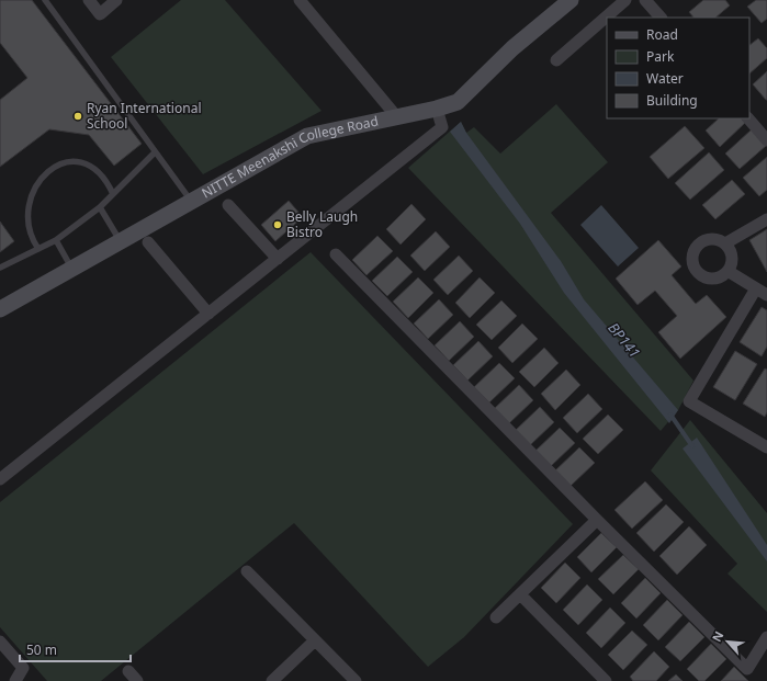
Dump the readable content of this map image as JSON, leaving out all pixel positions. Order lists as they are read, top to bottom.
{
  "streets": {
    "street": ["NITTE Meenakshi College Road"]
  },
  "water": ["BP141"],
  "places": ["Ryan International School", "Belly Laugh Bistro"],
  "legend": [
    "Road",
    "Park",
    "Water",
    "Building"
  ],
  "scale_bar": "50 m",
  "north": "top left"
}
